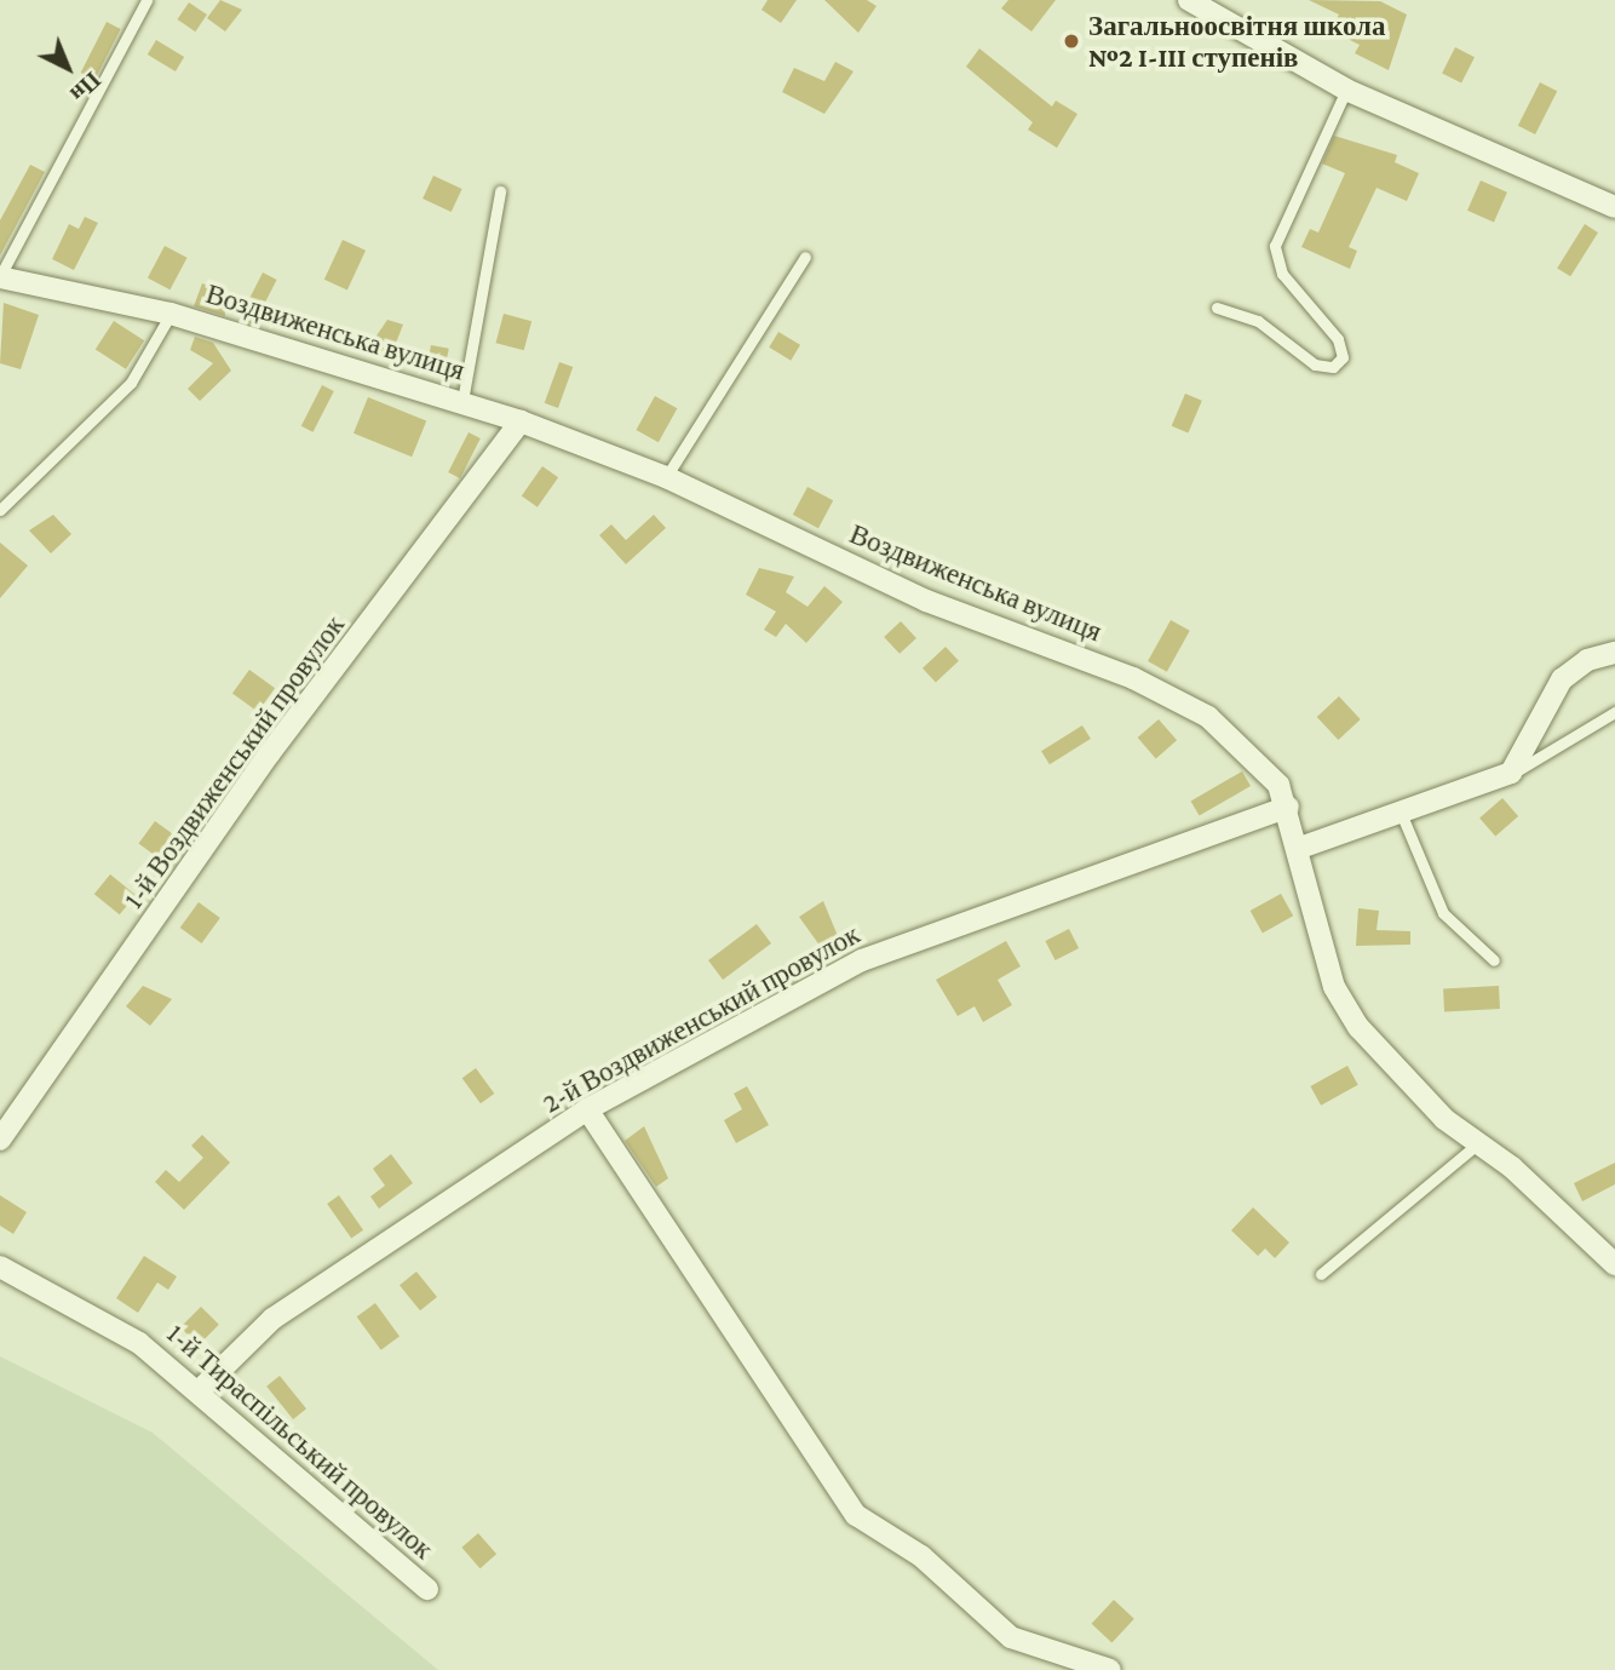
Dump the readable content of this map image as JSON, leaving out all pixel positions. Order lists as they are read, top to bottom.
{
  "streets": {
    "street": [
      "Воздвиженська вулиця",
      "1-й Воздвиженський провулок",
      "2-й Воздвиженський провулок",
      "1-й Тираспільський провулок"
    ]
  },
  "crossings": [
    ["Воздвиженська вулиця", "1-й Воздвиженський провулок"],
    ["Воздвиженська вулиця", "2-й Воздвиженський провулок"],
    ["2-й Воздвиженський провулок", "1-й Тираспільський провулок"]
  ],
  "places": ["Загальноосвітня школа №2 I-III ступенів"],
  "north": "bottom right"
}
